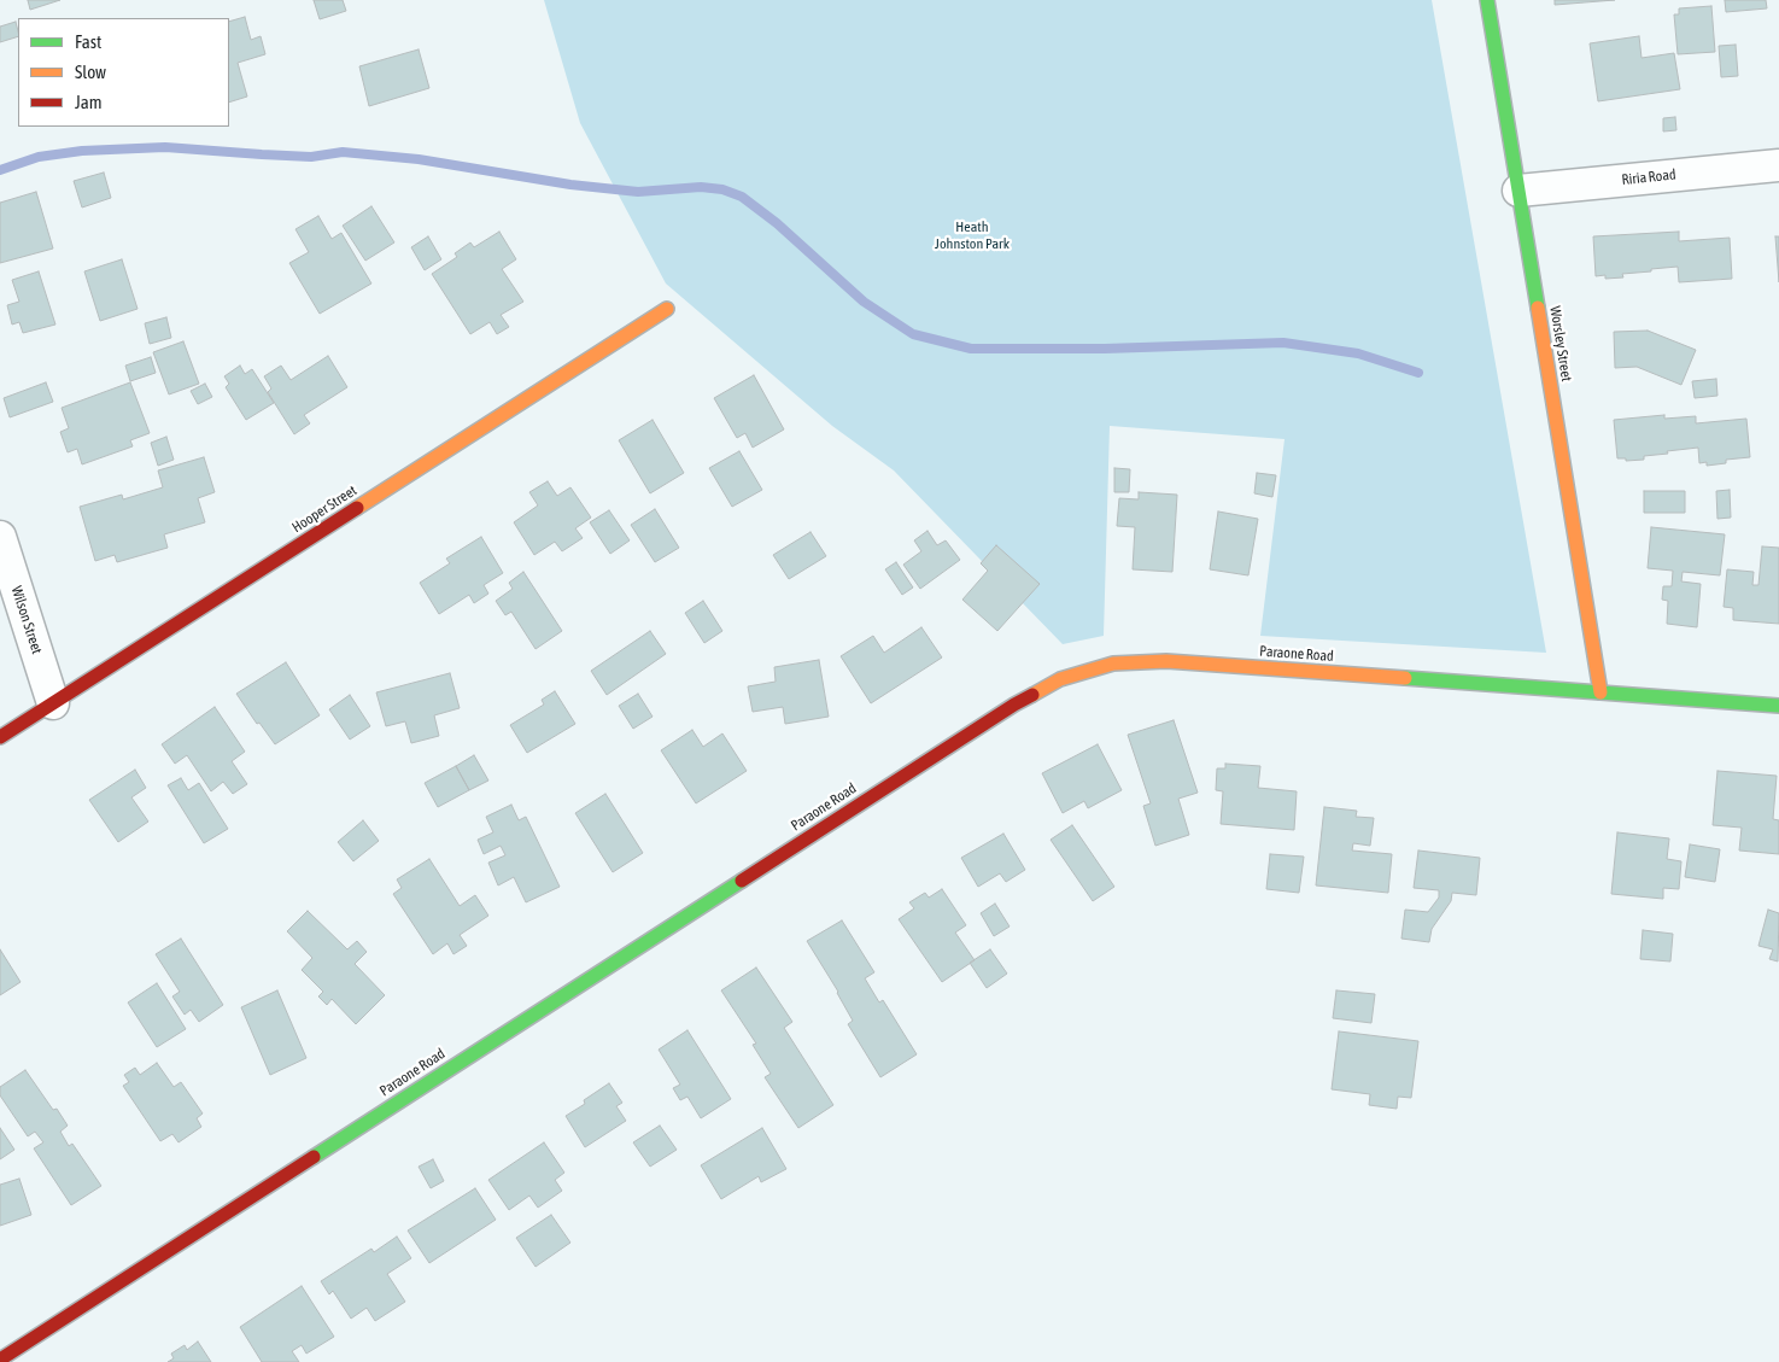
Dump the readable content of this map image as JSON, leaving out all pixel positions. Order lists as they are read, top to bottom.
{
  "streets": {
    "street": [
      "Riria Road",
      "Worsley Street",
      "Hooper Street",
      "Wilson Street",
      "Paraone Road"
    ]
  },
  "crossings": [
    ["Riria Road", "Worsley Street"],
    ["Worsley Street", "Paraone Road"],
    ["Hooper Street", "Wilson Street"]
  ],
  "parks": ["Heath Johnston Park"],
  "legend": ["Fast", "Slow", "Jam"]
}
